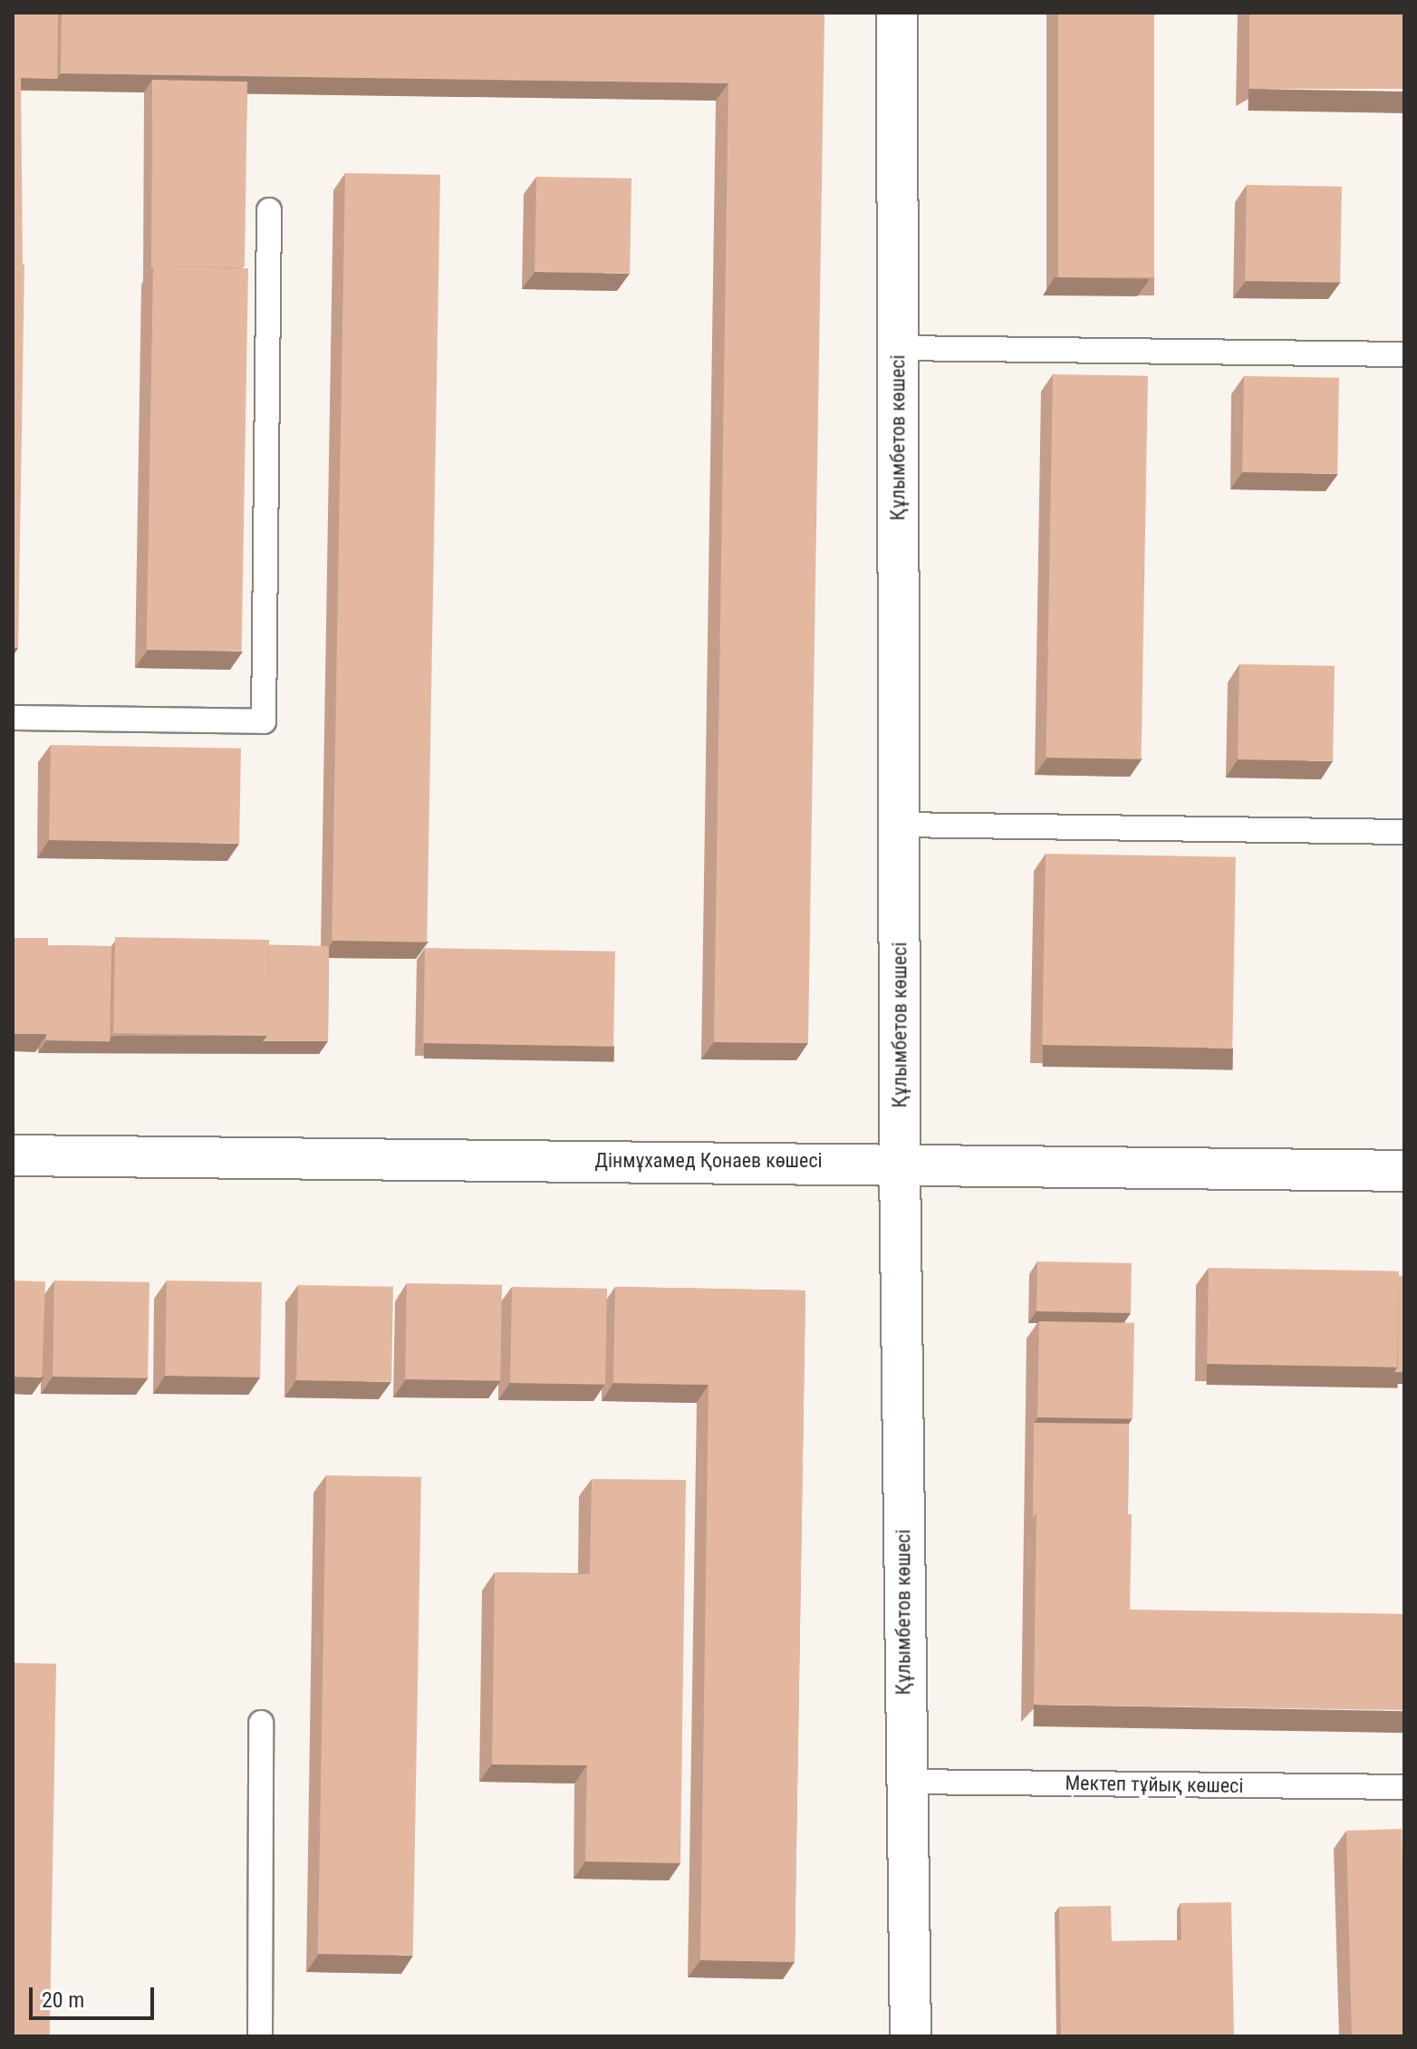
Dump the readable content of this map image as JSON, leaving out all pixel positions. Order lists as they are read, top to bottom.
{
  "streets": {
    "street": ["Құлымбетов көшесі", "Дінмұхамед Қонаев көшесі"],
    "lane": ["Мектеп тұйық көшесі"]
  },
  "crossings": [
    ["Құлымбетов көшесі", "Дінмұхамед Қонаев көшесі"],
    ["Құлымбетов көшесі", "Мектеп тұйық көшесі"]
  ],
  "scale_bar": "20 m"
}
